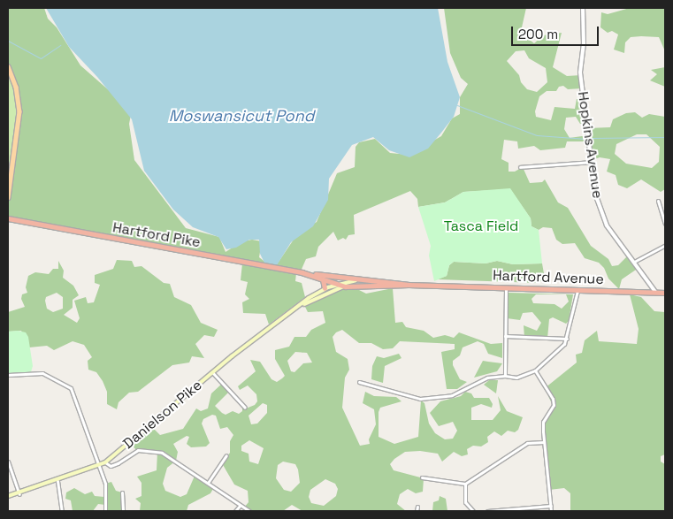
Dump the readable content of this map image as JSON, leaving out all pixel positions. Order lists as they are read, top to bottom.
{
  "streets": {
    "highway": ["Hartford Pike", "Hartford Avenue"],
    "main road": ["Danielson Pike"],
    "street": ["Hopkins Avenue"]
  },
  "crossings": [
    ["Hopkins Avenue", "Hartford Avenue"],
    ["Hartford Pike", "Hartford Avenue"],
    ["Hartford Pike", "Danielson Pike"]
  ],
  "water": ["Moswansicut Pond"],
  "parks": ["Tasca Field"],
  "scale_bar": "200 m"
}
